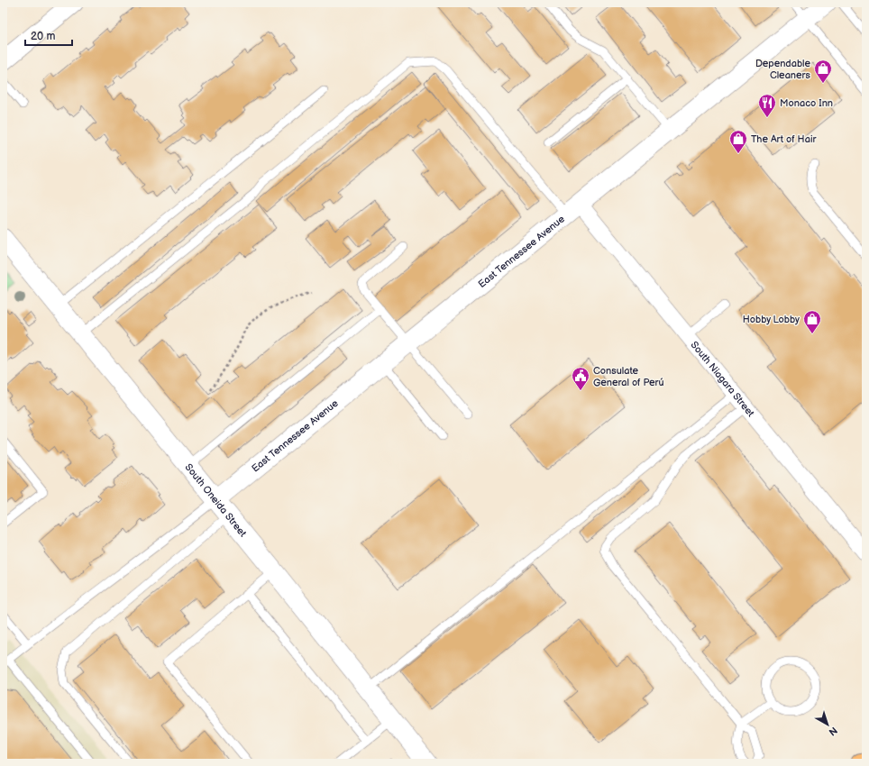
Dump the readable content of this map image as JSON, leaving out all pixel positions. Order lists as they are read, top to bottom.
{
  "streets": {
    "street": ["East Tennessee Avenue", "South Niagara Street", "South Oneida Street"]
  },
  "crossings": [
    ["East Tennessee Avenue", "South Niagara Street"],
    ["East Tennessee Avenue", "South Oneida Street"]
  ],
  "places": {
    "shop": ["Dependable Cleaners", "The Art of Hair", "Hobby Lobby"],
    "restaurant": ["Monaco Inn"],
    "public building": ["Consulate General of Perú"]
  },
  "scale_bar": "20 m",
  "north": "bottom right"
}
